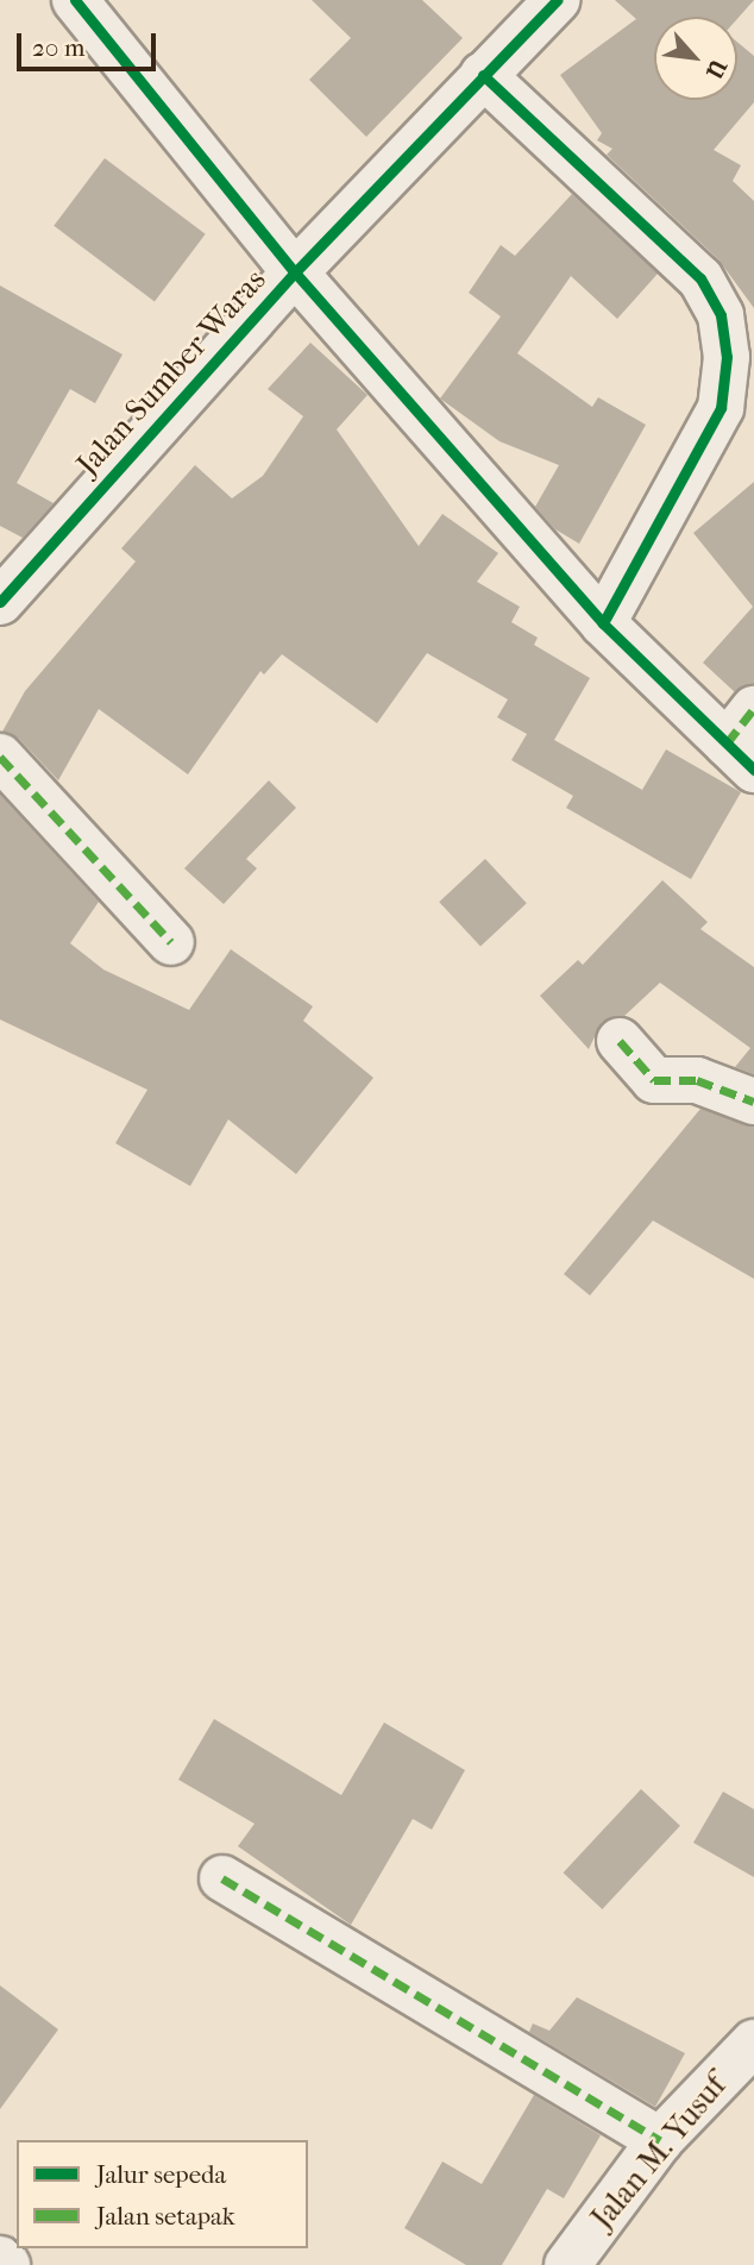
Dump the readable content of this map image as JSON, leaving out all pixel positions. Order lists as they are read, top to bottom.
{
  "streets": {
    "street": ["Jalan Sumber Waras", "Jalan M. Yusuf"]
  },
  "legend": ["Jalur sepeda", "Jalan setapak"],
  "scale_bar": "20 m",
  "north": "bottom right"
}
